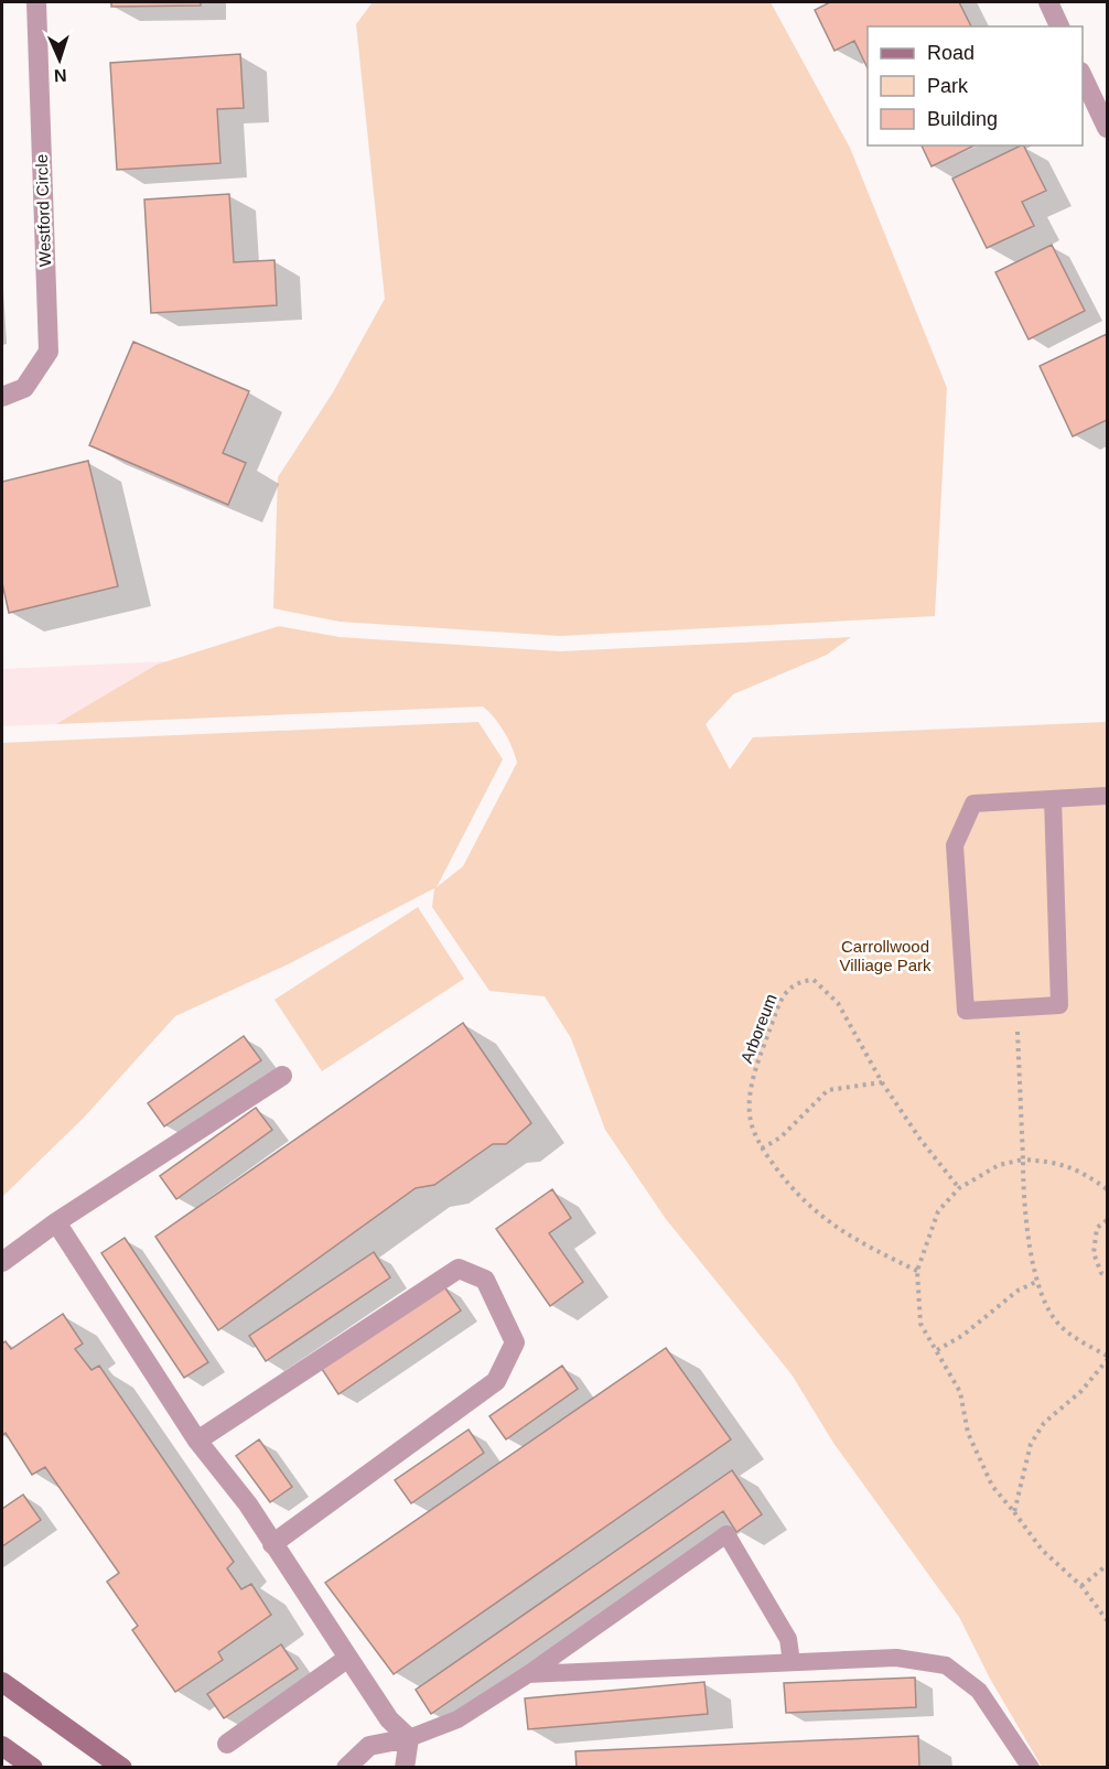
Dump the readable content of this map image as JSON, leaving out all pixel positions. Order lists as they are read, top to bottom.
{
  "streets": {
    "street": ["Westford Circle"],
    "path": ["Arboreum"]
  },
  "parks": ["Carrollwood Villiage Park"],
  "legend": ["Road", "Park", "Building"],
  "north": "bottom"
}
